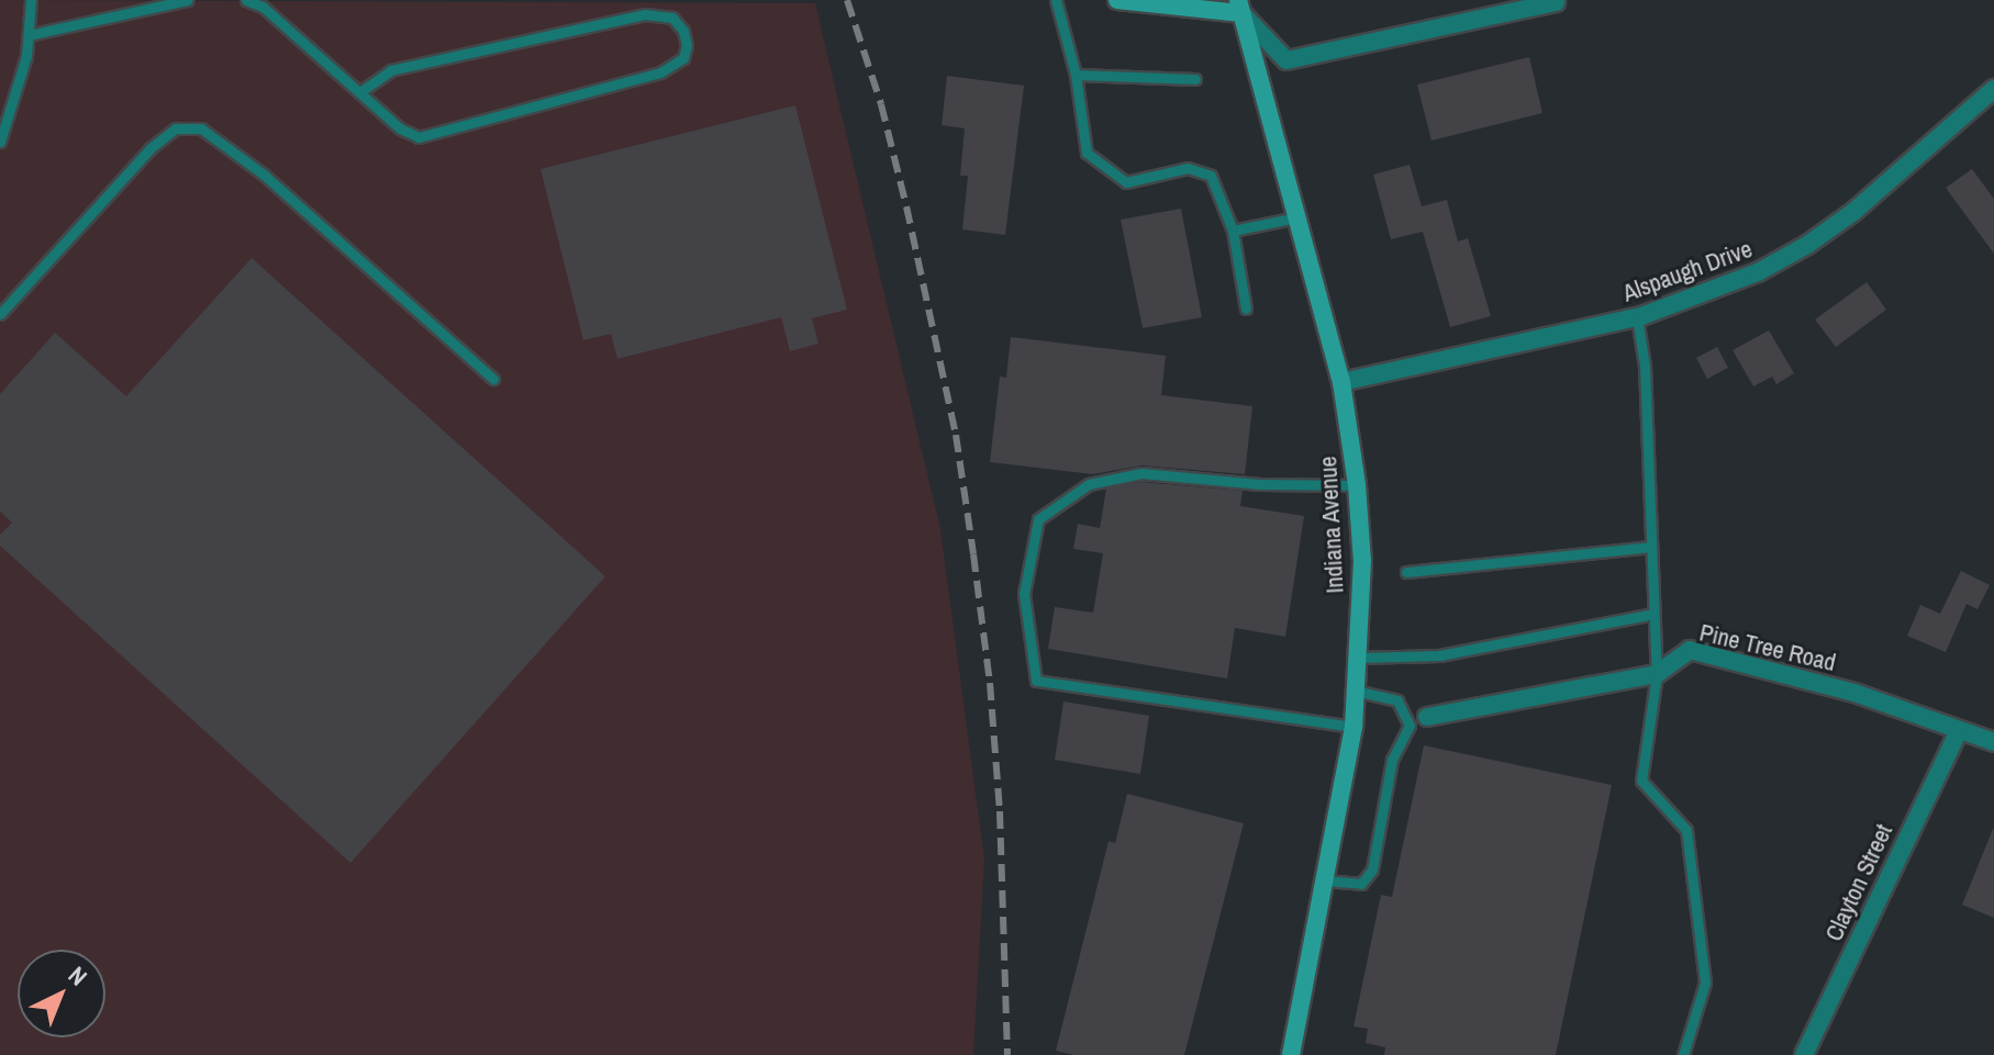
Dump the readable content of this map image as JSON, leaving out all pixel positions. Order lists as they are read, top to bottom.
{
  "streets": {
    "main road": ["Indiana Avenue"],
    "street": ["Alspaugh Drive", "Pine Tree Road", "Clayton Street"]
  },
  "crossings": [
    ["Alspaugh Drive", "Indiana Avenue"],
    ["Pine Tree Road", "Clayton Street"]
  ],
  "north": "top right"
}
